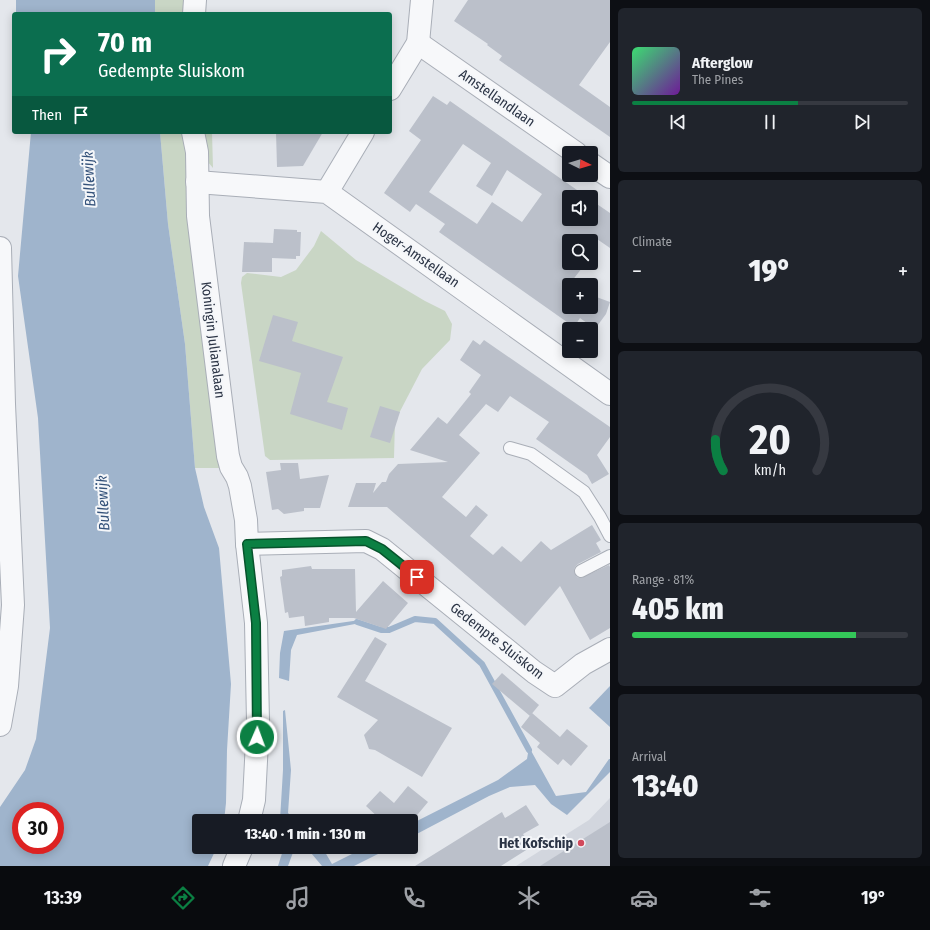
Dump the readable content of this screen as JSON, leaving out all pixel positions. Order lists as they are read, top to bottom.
{
  "streets": {
    "street": [
      "Amstellandlaan",
      "Hoger-Amstellaan",
      "Koningin Julianalaan",
      "Gedempte Sluiskom"
    ]
  },
  "crossings": [
    ["Koningin Julianalaan", "Gedempte Sluiskom"]
  ],
  "water": ["Bullewijk"],
  "places": ["Het Kofschip"],
  "north": "right",
  "page": {
    "turn": ["70 m", "Gedempte Sluiskom"],
    "song": ["Afterglow", "The Pines"],
    "then": "Then",
    "map_buttons": ["+", "−"],
    "tile": [
      "Climate",
      ["Range · 81%", "405 km"],
      ["Arrival", "13:40"]
    ],
    "heat": ["−", "19°", "+"],
    "limit": "30",
    "trip": "13:40 · 1 min · 130 m",
    "tabs": ["13:39", "19°"],
    "gauge": ["20", "km/h"]
  }
}
